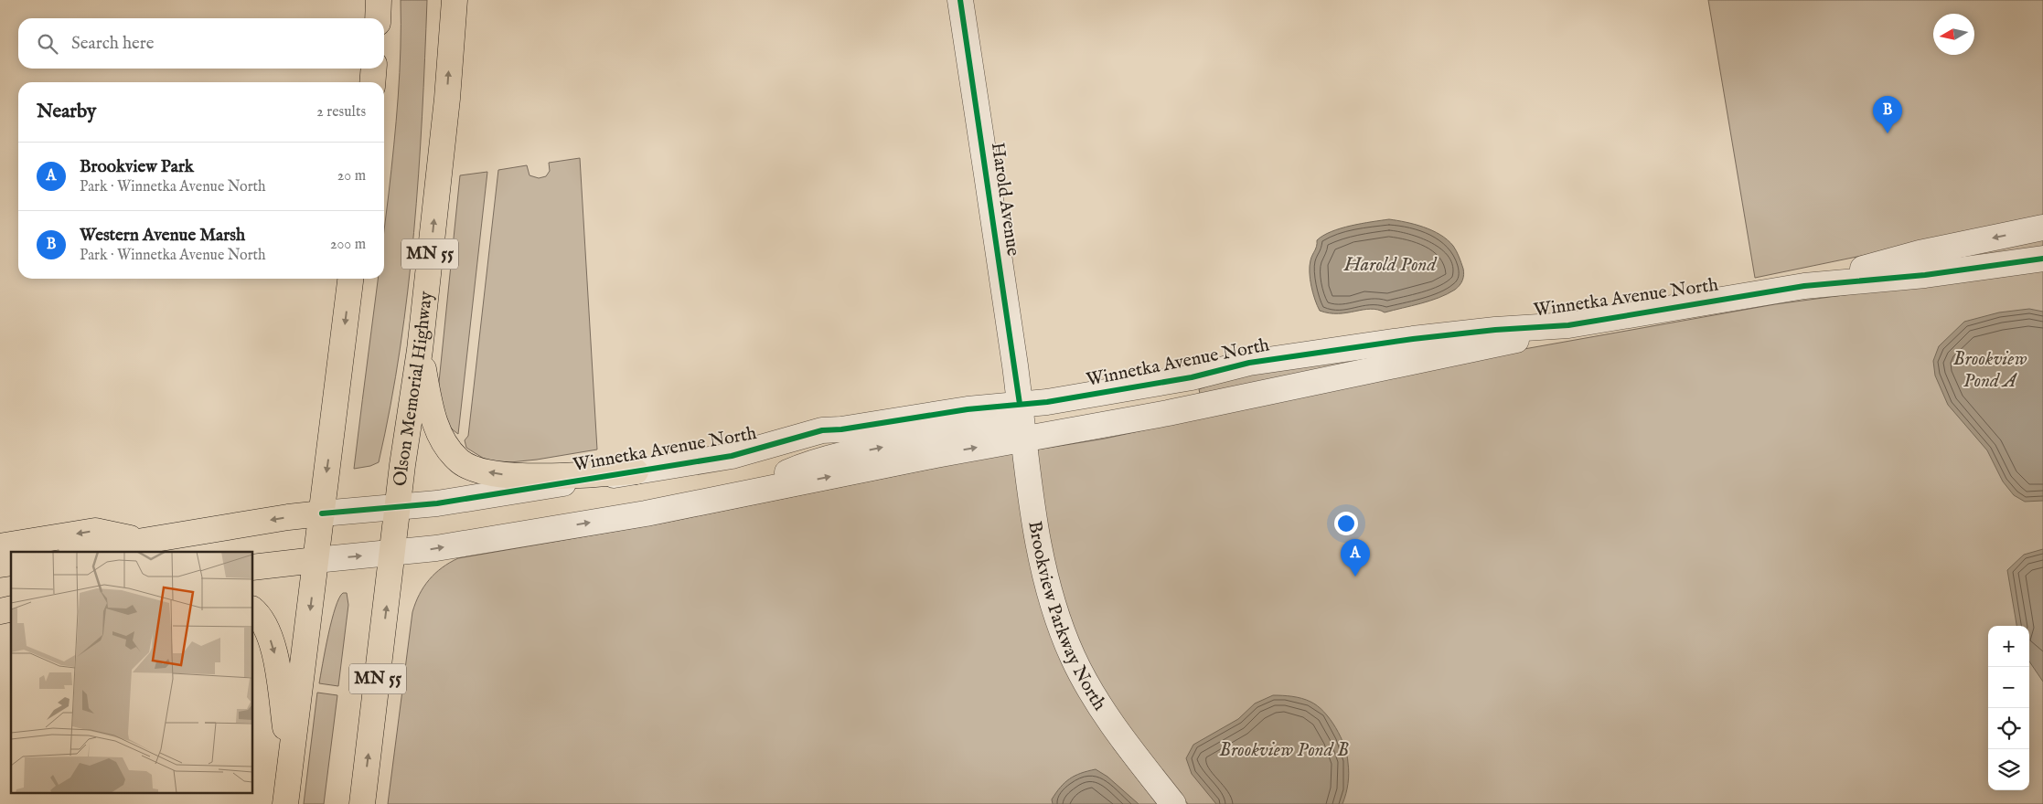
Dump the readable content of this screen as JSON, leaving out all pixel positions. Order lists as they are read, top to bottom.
{
  "streets": {
    "main road": ["MN 55", "Winnetka Avenue North", "Olson Memorial Highway"],
    "street": ["Harold Avenue", "Brookview Parkway North"]
  },
  "crossings": [
    ["Harold Avenue", "Winnetka Avenue North"],
    ["Harold Avenue", "Brookview Parkway North"],
    ["Winnetka Avenue North", "Olson Memorial Highway"],
    ["Winnetka Avenue North", "Brookview Parkway North"]
  ],
  "water": ["Harold Pond", "Brookview Pond A", "Brookview Pond B"],
  "north": "left",
  "page": {
    "search": "Search here",
    "heading": ["Nearby", "2 results"],
    "pins": ["B", "A"],
    "list": [
      {
        "mark": "A",
        "name": "Brookview Park",
        "note": "Park · Winnetka Avenue North",
        "value": "20 m"
      },
      {
        "mark": "B",
        "name": "Western Avenue Marsh",
        "note": "Park · Winnetka Avenue North",
        "value": "200 m"
      }
    ],
    "map_buttons": ["+", "−"]
  }
}
